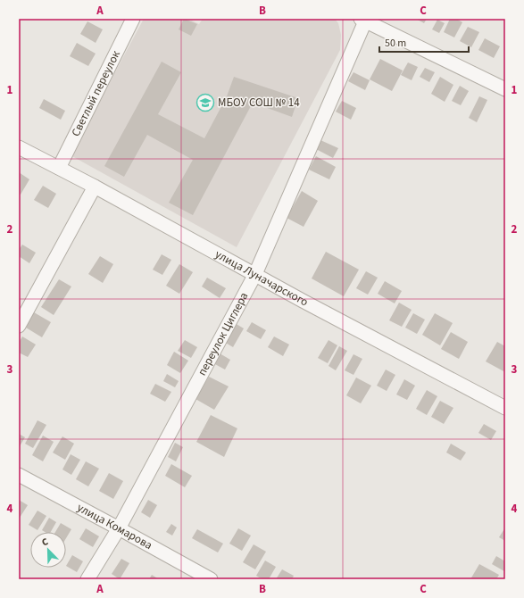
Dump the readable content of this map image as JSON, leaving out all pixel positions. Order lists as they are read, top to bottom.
{
  "streets": {
    "street": [
      "Светлый переулок",
      "улица Луначарского",
      "переулок Циглера",
      "улица Комарова"
    ]
  },
  "crossings": [
    ["Светлый переулок", "улица Луначарского"],
    ["улица Луначарского", "переулок Циглера"],
    ["переулок Циглера", "улица Комарова"]
  ],
  "places": {
    "school or university": ["МБОУ СОШ № 14"]
  },
  "scale_bar": "50 m",
  "north": "top left",
  "grid": {
    "columns": ["A", "B", "C"],
    "rows": [
      "1",
      "2",
      "3",
      "4"
    ]
  }
}
